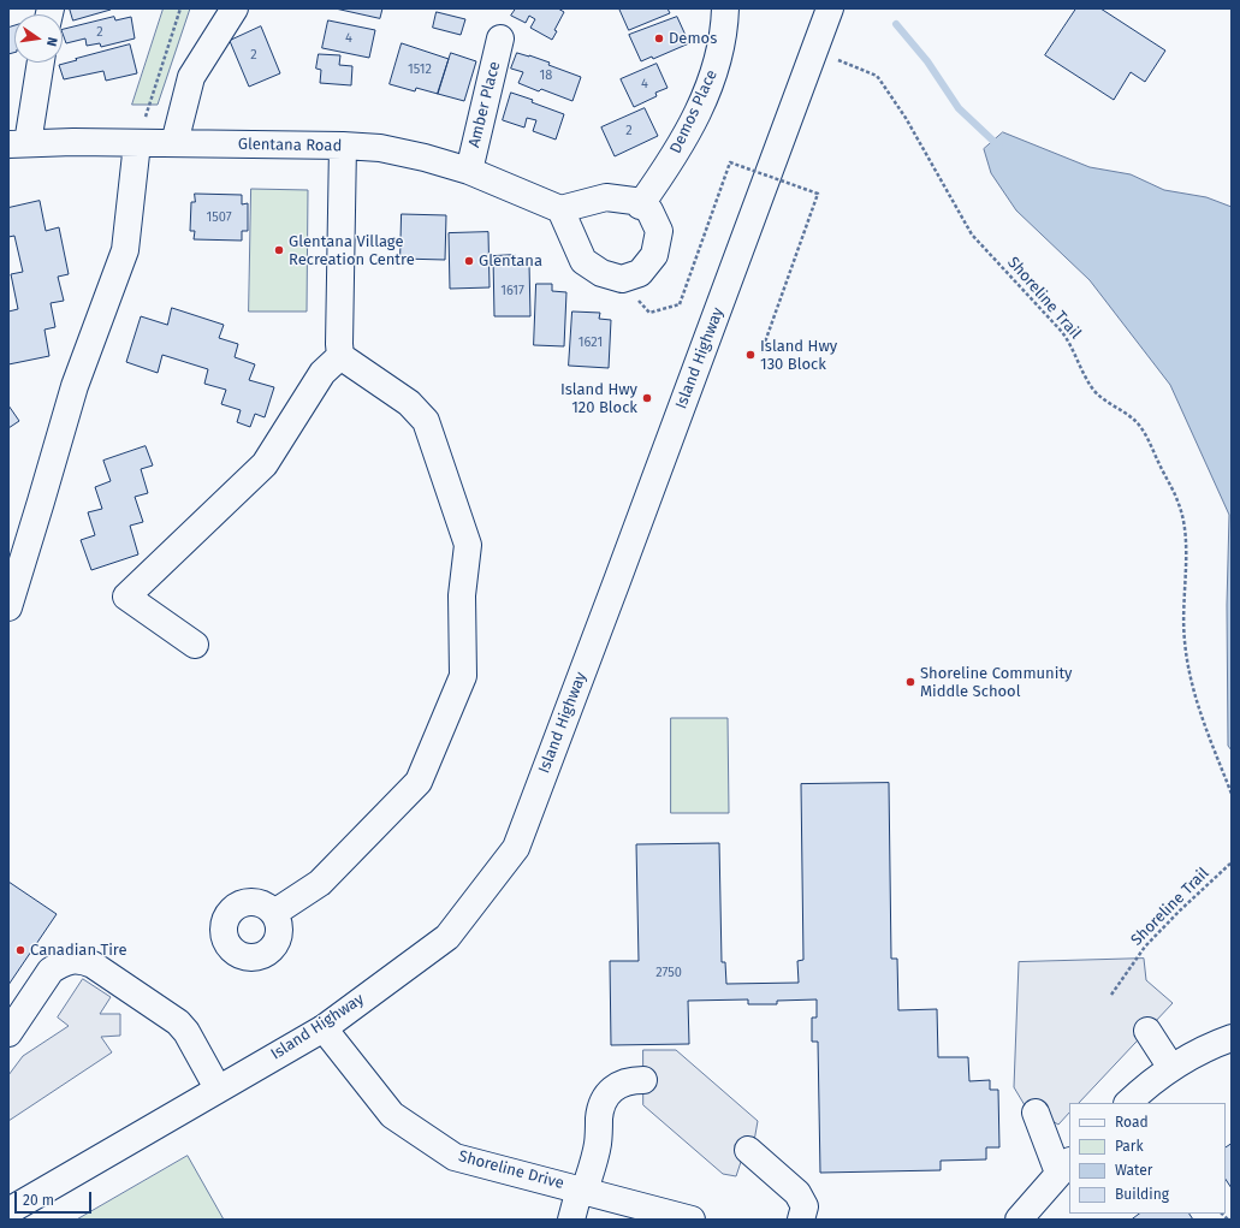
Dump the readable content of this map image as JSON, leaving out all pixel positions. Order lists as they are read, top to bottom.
{
  "streets": {
    "street": [
      "Amber Place",
      "Demos Place",
      "Glentana Road",
      "Island Highway",
      "Shoreline Drive"
    ],
    "path": ["Shoreline Trail"]
  },
  "crossings": [
    ["Amber Place", "Glentana Road"],
    ["Demos Place", "Glentana Road"],
    ["Shoreline Trail", "Island Highway"],
    ["Island Highway", "Shoreline Drive"]
  ],
  "places": [
    "Demos",
    "Glentana Village Recreation Centre",
    "Glentana",
    "Island Hwy 130 Block",
    "Island Hwy 120 Block",
    "Shoreline Community Middle School",
    "Canadian Tire"
  ],
  "house_numbers": [
    "2",
    "4",
    "2",
    "1512",
    "18",
    "4",
    "2",
    "1507",
    "1617",
    "1621",
    "2750"
  ],
  "legend": [
    "Road",
    "Park",
    "Water",
    "Building"
  ],
  "scale_bar": "20 m",
  "north": "right"
}
